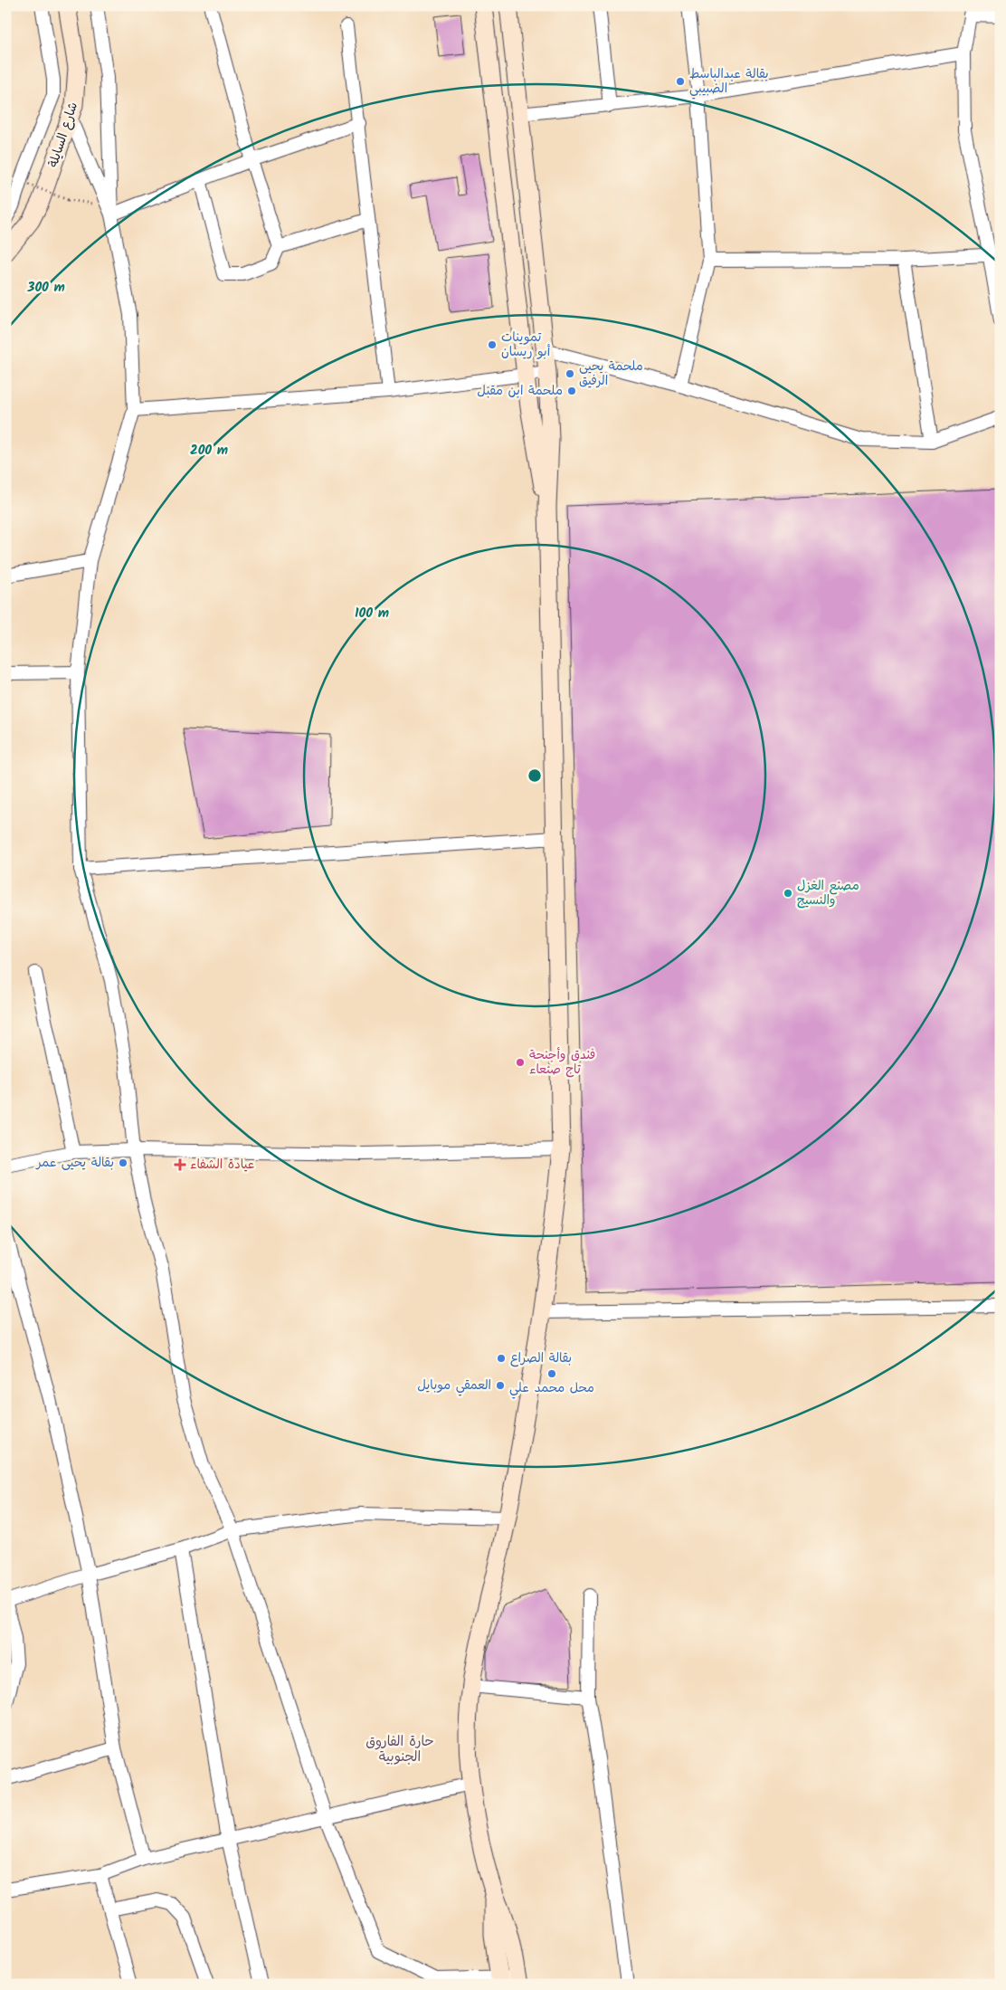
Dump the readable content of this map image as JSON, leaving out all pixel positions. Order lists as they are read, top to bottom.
{
  "streets": {
    "street": ["شارع السايلة"]
  },
  "districts": ["حارة الفاروق الجنوبية"],
  "places": {
    "other": [
      "بقالة عبدالباسط الضبيبي",
      "تموينات أبو ريسان",
      "ملحمة يحيى الرفيق",
      "ملحمة ابن مقبل",
      "مصنع الغزل والنسيج",
      "فندق وأجنحة تاج صنعاء",
      "بقالة يحيى عمر",
      "بقالة الصراع",
      "محل محمد علي",
      "العمقي موبايل"
    ],
    "health": ["عيادة الشفاء"]
  },
  "rings": ["300 m", "200 m", "100 m"]
}
